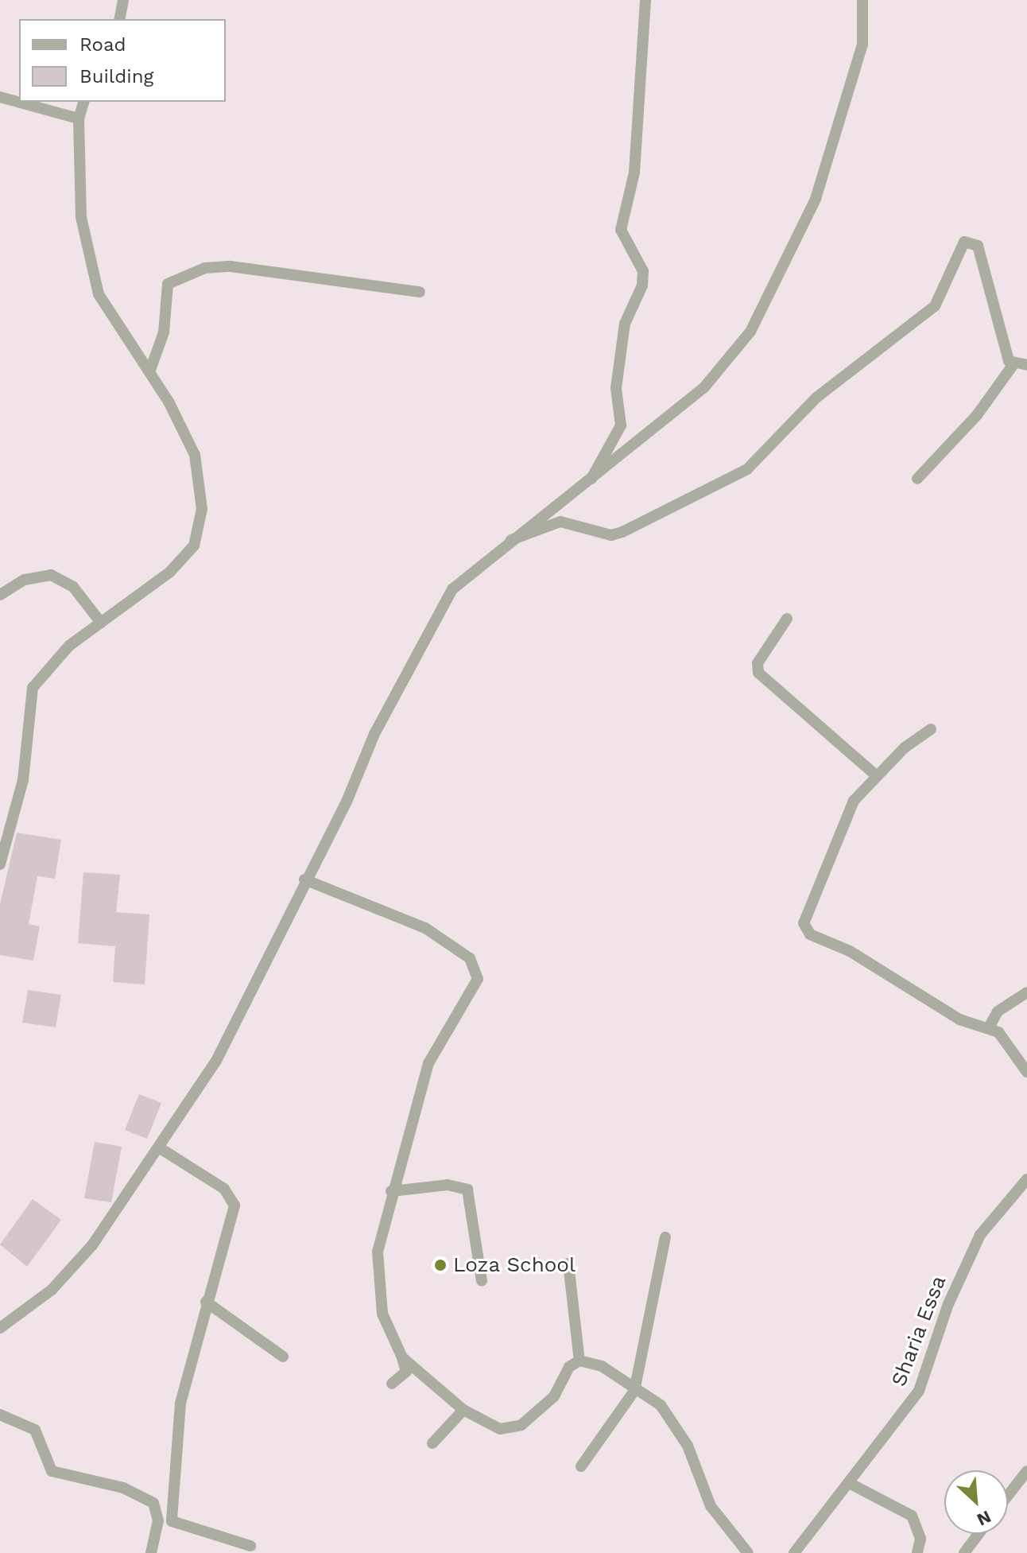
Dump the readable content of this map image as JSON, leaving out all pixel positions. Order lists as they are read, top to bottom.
{
  "streets": {
    "street": ["Sharia Essa"]
  },
  "places": ["Loza School"],
  "legend": ["Road", "Building"],
  "north": "bottom right"
}
